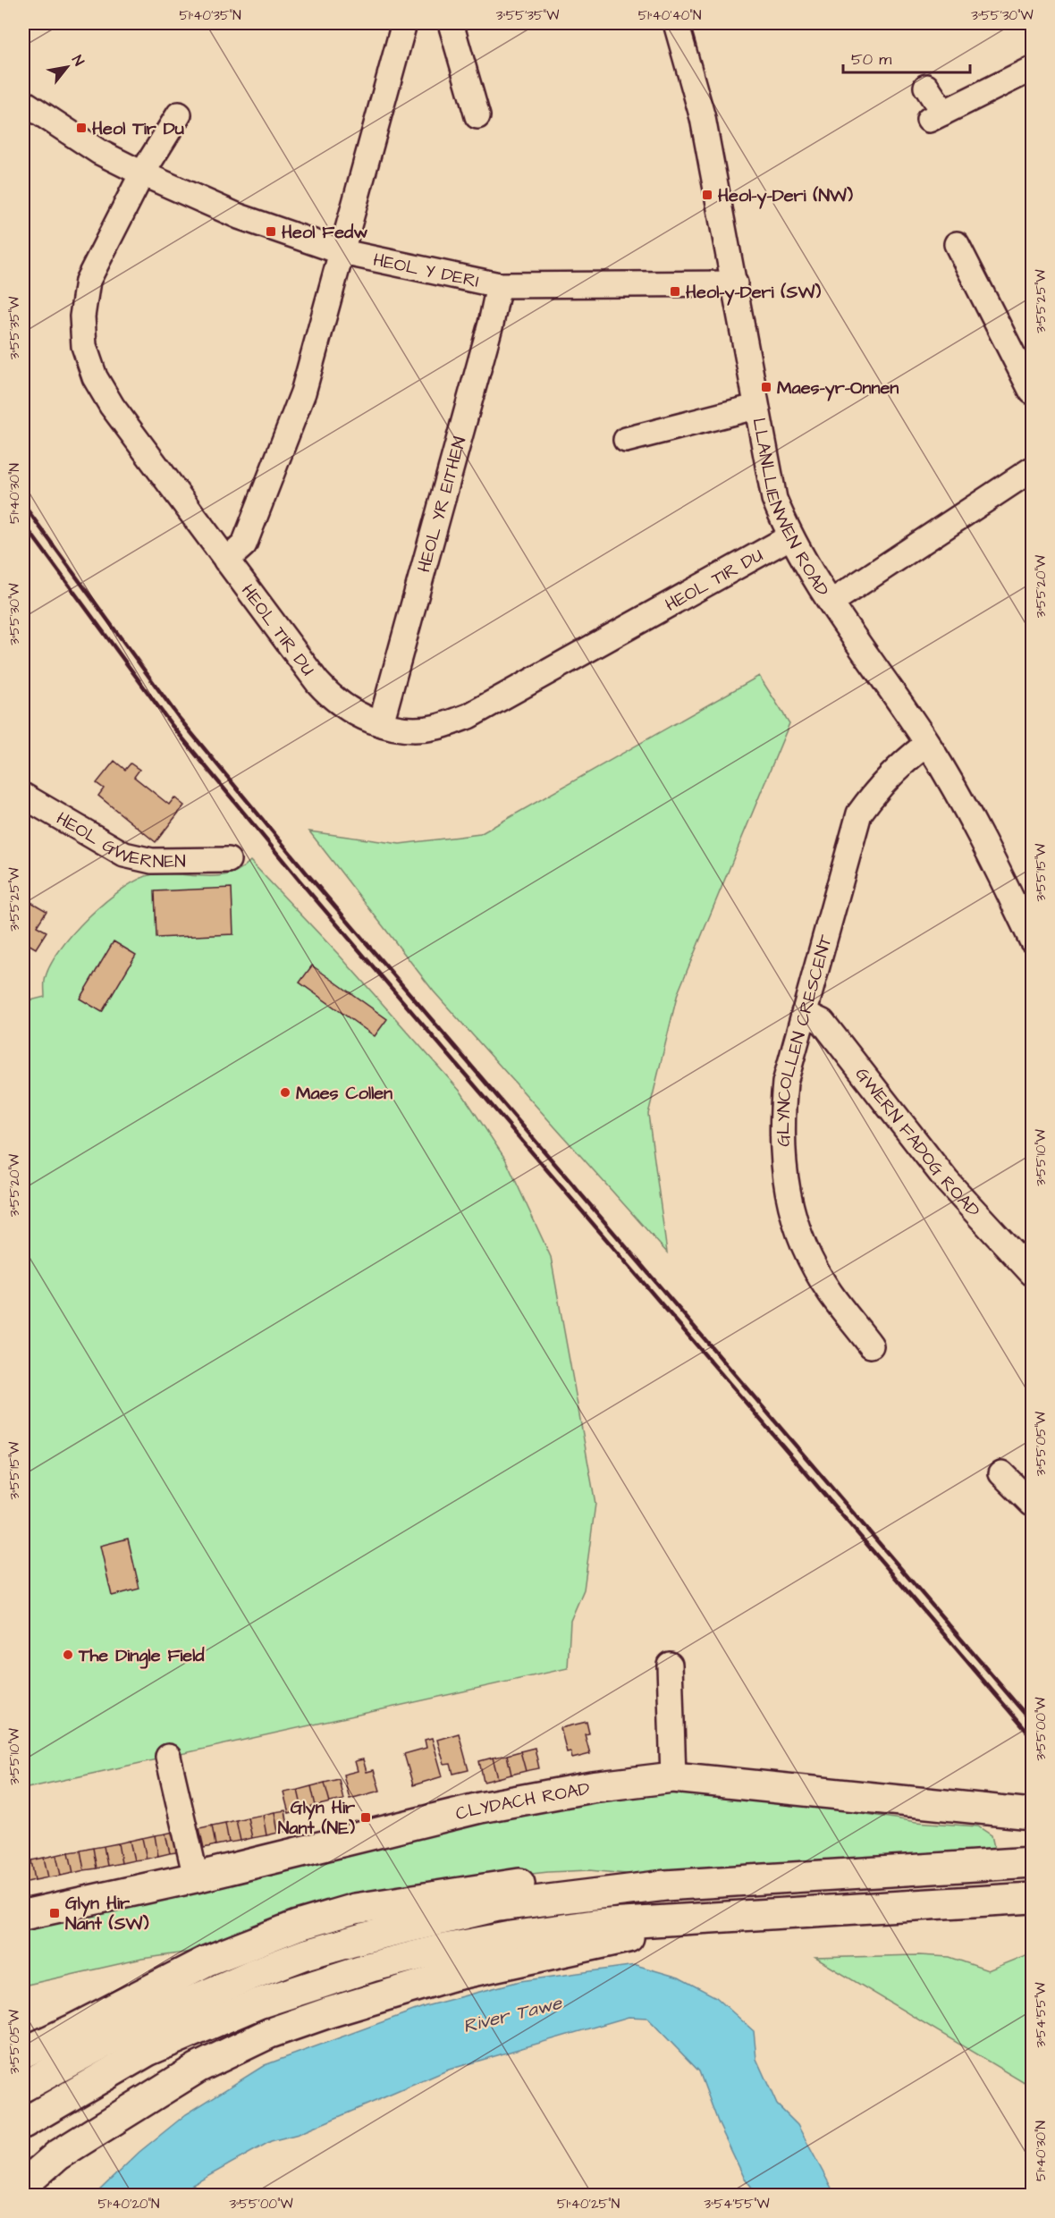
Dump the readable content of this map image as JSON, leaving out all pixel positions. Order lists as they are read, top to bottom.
{
  "streets": {
    "main road": ["CLYDACH ROAD"],
    "street": [
      "HEOL Y DERI",
      "HEOL YR EITHEN",
      "LLANLLIENWEN ROAD",
      "HEOL TIR DU",
      "HEOL GWERNEN",
      "GLYNCOLLEN CRESCENT",
      "GWERN FADOG ROAD"
    ]
  },
  "crossings": [
    ["HEOL Y DERI", "HEOL YR EITHEN"],
    ["HEOL Y DERI", "LLANLLIENWEN ROAD"],
    ["HEOL Y DERI", "HEOL TIR DU"],
    ["HEOL YR EITHEN", "HEOL TIR DU"],
    ["LLANLLIENWEN ROAD", "HEOL TIR DU"],
    ["LLANLLIENWEN ROAD", "GLYNCOLLEN CRESCENT"],
    ["GLYNCOLLEN CRESCENT", "GWERN FADOG ROAD"]
  ],
  "water": ["River Tawe"],
  "places": {
    "transit": [
      "Heol Tir Du",
      "Heol-y-Deri (NW)",
      "Heol Fedw",
      "Heol-y-Deri (SW)",
      "Maes-yr-Onnen",
      "Glyn Hir Nant (NE)",
      "Glyn Hir Nant (SW)"
    ],
    "other": ["Maes Collen", "The Dingle Field"]
  },
  "scale_bar": "50 m",
  "north": "top right",
  "coordinates": [
    "51°40'35\"N",
    "3°55'35\"W",
    "51°40'40\"N",
    "3°55'30\"W",
    "3°55'25\"W",
    "51°40'30\"N",
    "3°55'20\"W",
    "3°55'15\"W",
    "3°55'10\"W",
    "3°55'05\"W",
    "3°55'00\"W",
    "3°54'55\"W",
    "51°40'20\"N",
    "51°40'25\"N"
  ]
}
